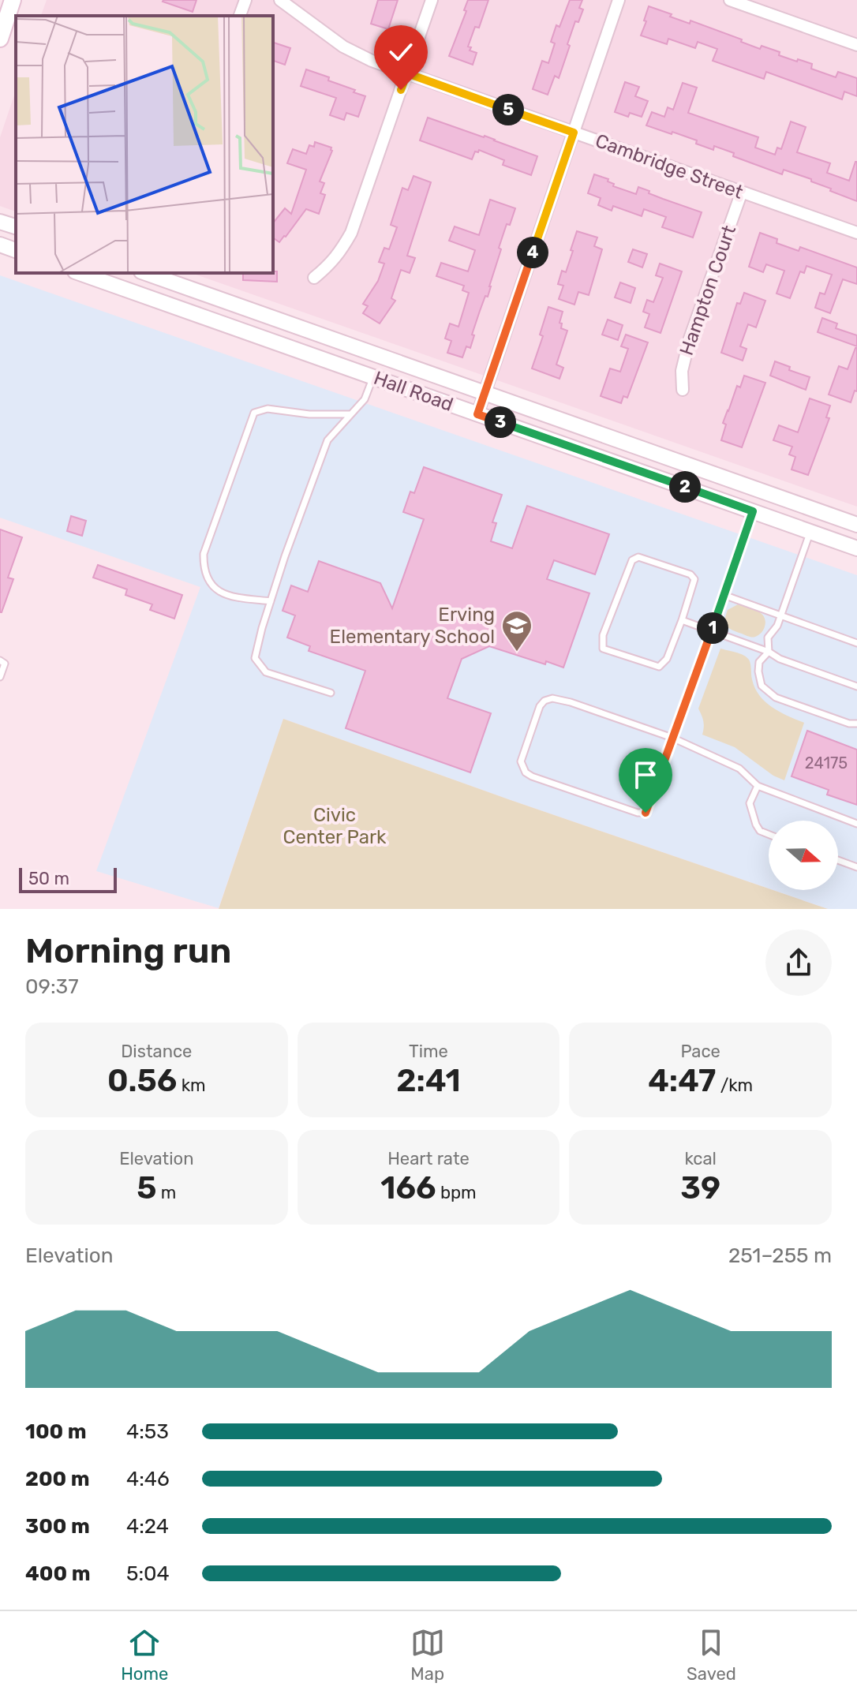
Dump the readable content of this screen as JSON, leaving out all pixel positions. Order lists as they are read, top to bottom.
{
  "streets": {
    "street": ["Cambridge Street", "Hampton Court", "Hall Road"]
  },
  "crossings": [
    ["Cambridge Street", "Hampton Court"]
  ],
  "parks": ["Civic Center Park"],
  "places": {
    "school or university": ["Erving Elementary School"]
  },
  "house_numbers": ["24175"],
  "scale_bar": "50 m",
  "north": "right",
  "page": {
    "pins": [
      "5",
      "4",
      "3",
      "2",
      "1"
    ],
    "scale": "50 m",
    "heading": ["Morning run", "09:37"],
    "stats": [
      ["Distance", "0.56 km"],
      ["Time", "2:41"],
      ["Pace", "4:47 /km"],
      ["Elevation", "5 m"],
      ["Heart rate", "166 bpm"],
      ["kcal", "39"]
    ],
    "chart": ["Elevation", "251–255 m"],
    "list": [
      {
        "name": "100 m",
        "note": "4:53"
      },
      {
        "name": "200 m",
        "note": "4:46"
      },
      {
        "name": "300 m",
        "note": "4:24"
      },
      {
        "name": "400 m",
        "note": "5:04"
      }
    ],
    "tabs": ["Home", "Map", "Saved"]
  }
}
